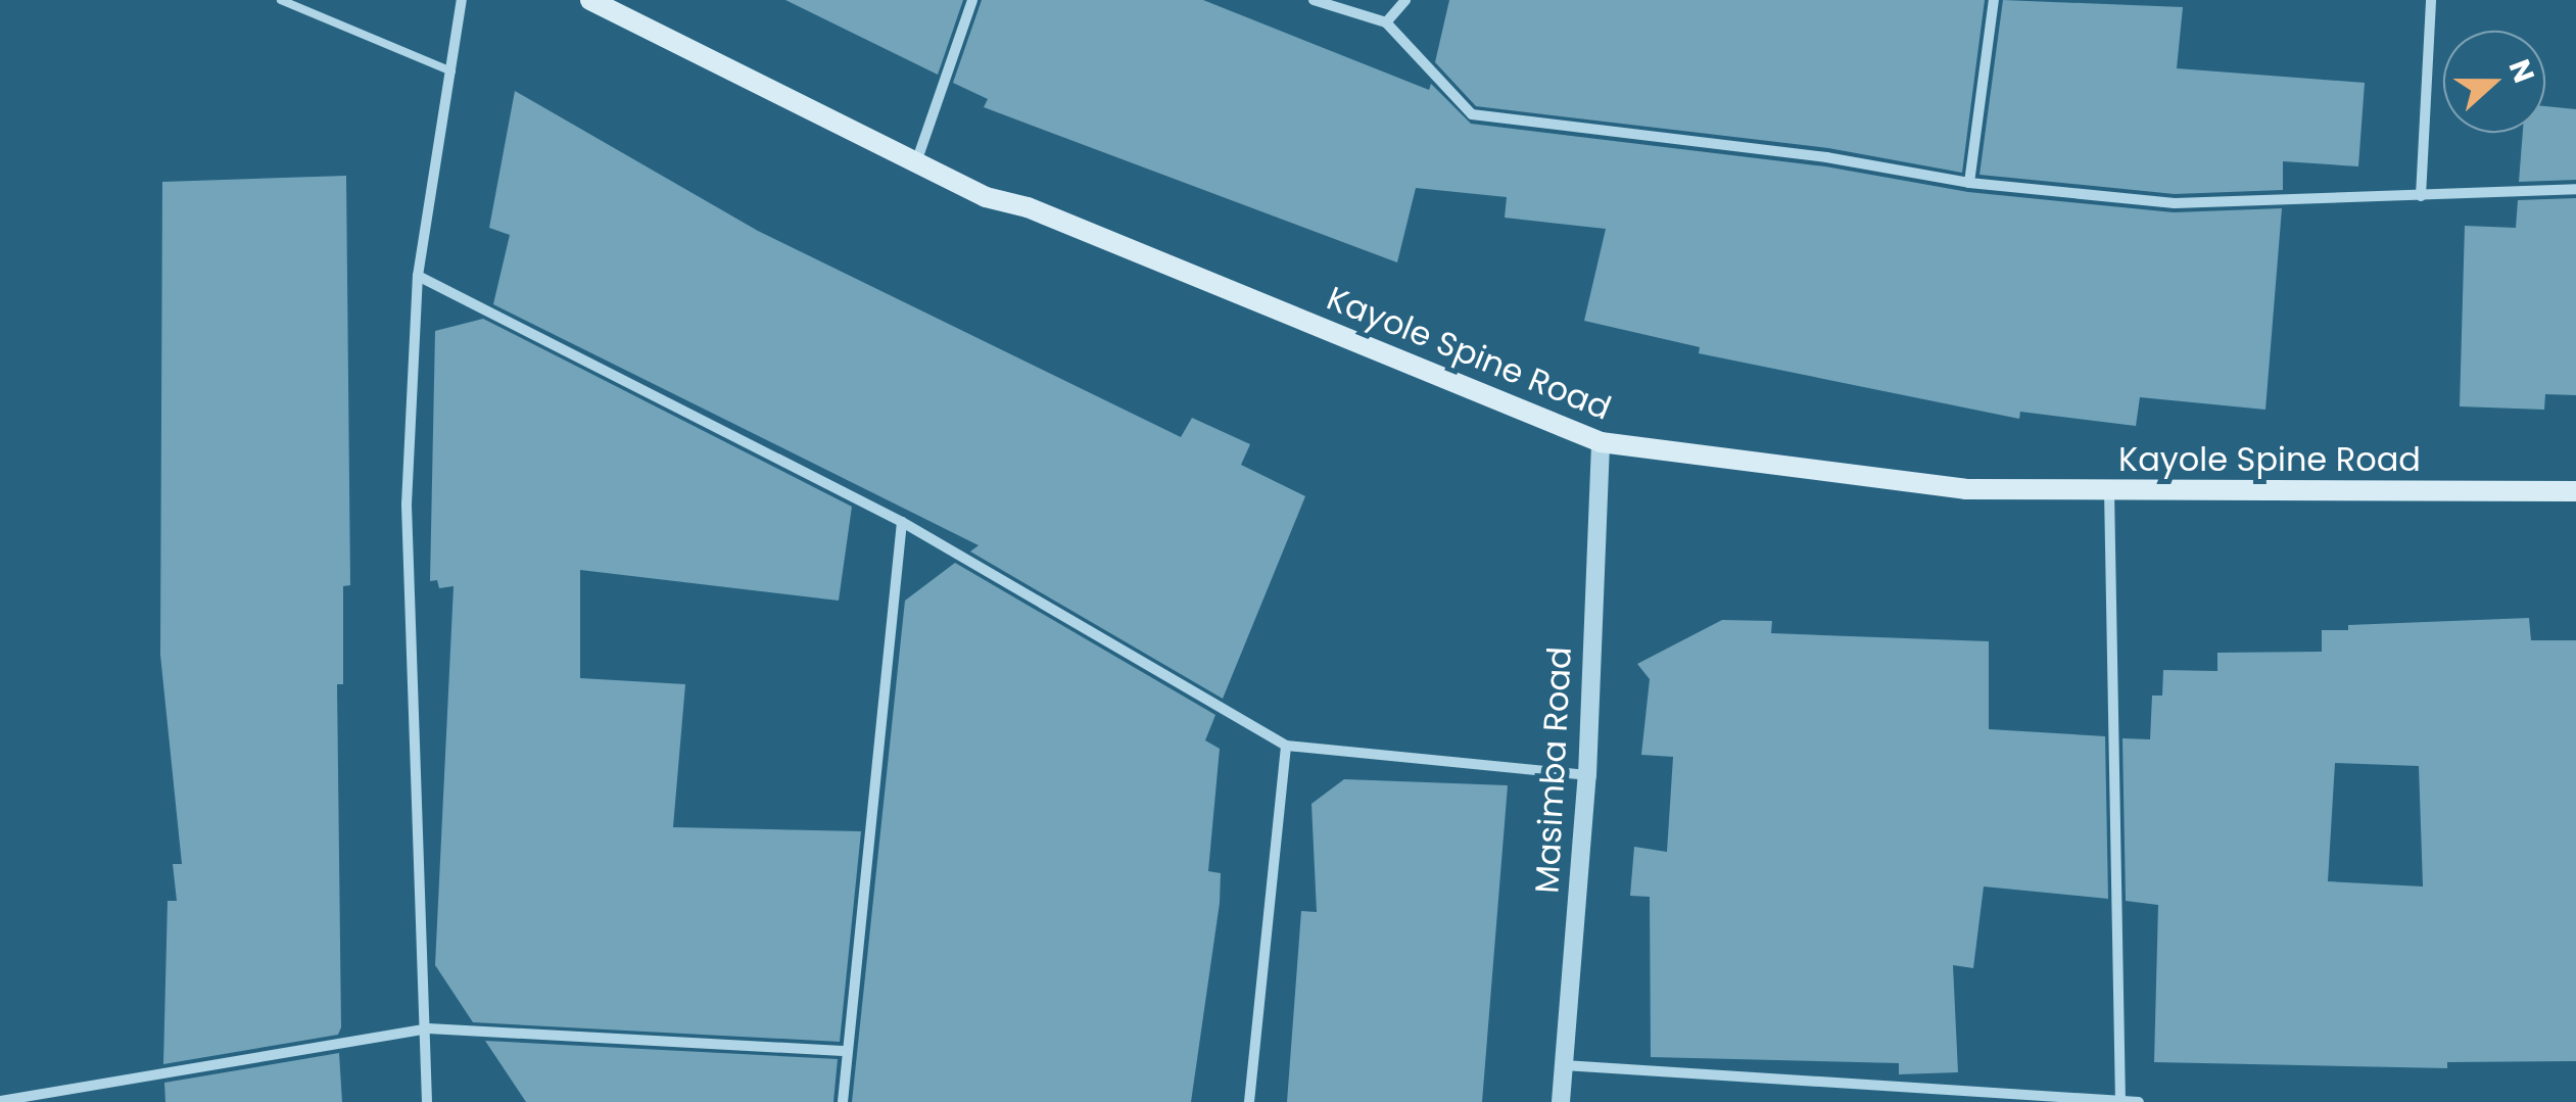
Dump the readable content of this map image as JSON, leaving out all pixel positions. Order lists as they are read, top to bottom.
{
  "streets": {
    "main road": ["Kayole Spine Road"],
    "street": ["Masimba Road"]
  },
  "crossings": [
    ["Kayole Spine Road", "Masimba Road"]
  ],
  "north": "right"
}
